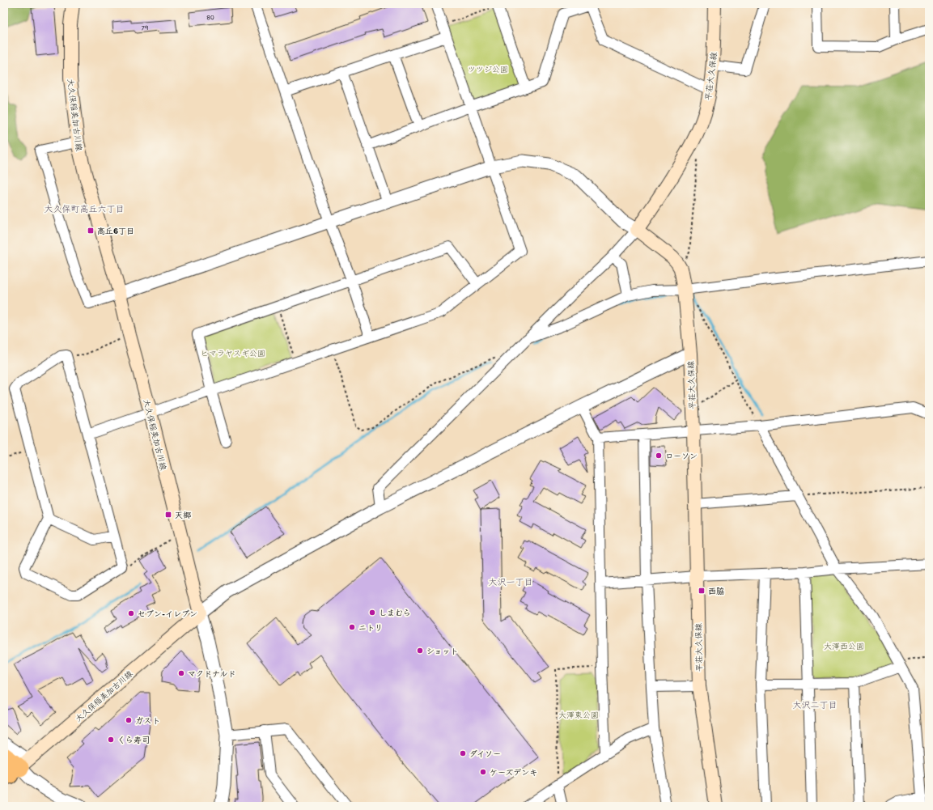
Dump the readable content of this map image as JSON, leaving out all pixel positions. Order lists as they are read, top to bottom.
{
  "streets": {
    "main road": ["平荘大久保線", "大久保稲美加古川線"]
  },
  "districts": ["大久保町高丘六丁目", "大沢一丁目", "大沢二丁目"],
  "parks": [
    "ツツジ公園",
    "ヒマラヤスギ公園",
    "大澤西公園",
    "大澤東公園"
  ],
  "places": {
    "transit": ["高丘6丁目", "天郷", "西脇"],
    "other": [
      "ローソン",
      "しまむら",
      "セブン-イレブン",
      "ニトリ",
      "ショット",
      "マクドナルド",
      "ガスト",
      "くら寿司",
      "ダイソー",
      "ケーズデンキ"
    ]
  },
  "house_numbers": ["80", "79"]
}
